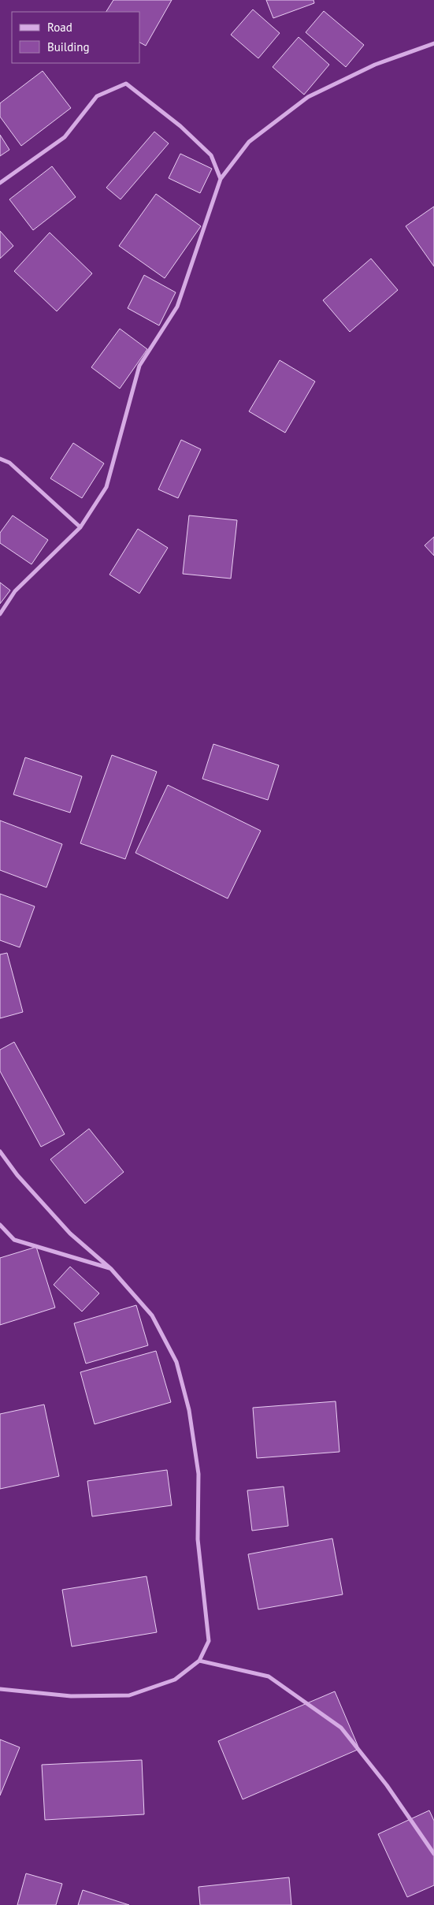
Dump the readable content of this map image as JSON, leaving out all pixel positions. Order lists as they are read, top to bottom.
{
  "legend": ["Road", "Building"]
}
